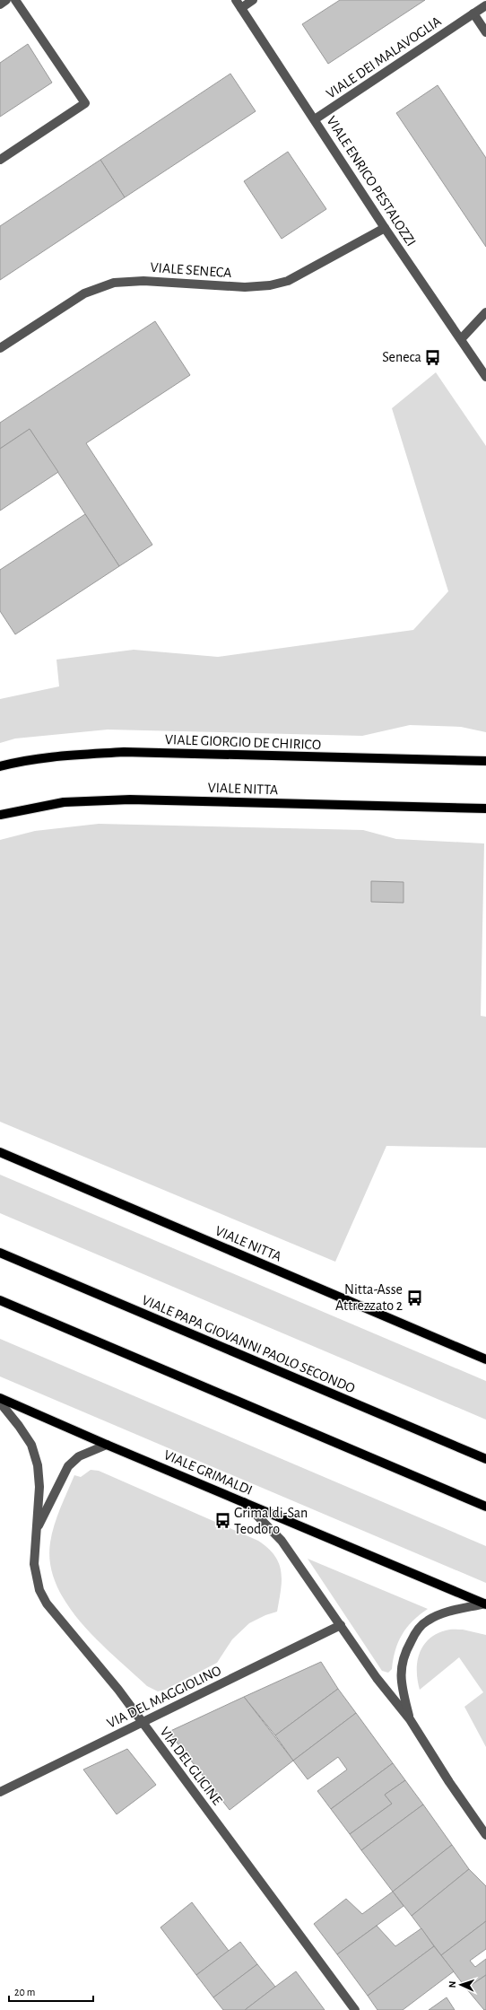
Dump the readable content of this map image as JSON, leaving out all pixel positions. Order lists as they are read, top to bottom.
{
  "streets": {
    "main road": [
      "VIALE GIORGIO DE CHIRICO",
      "VIALE NITTA",
      "VIALE PAPA GIOVANNI PAOLO SECONDO",
      "VIALE GRIMALDI"
    ],
    "street": [
      "VIALE DEI MALAVOGLIA",
      "VIALE ENRICO PESTALOZZI",
      "VIALE SENECA",
      "VIA DEL MAGGIOLINO",
      "VIA DEL GLICINE"
    ]
  },
  "crossings": [
    ["VIALE DEI MALAVOGLIA", "VIALE ENRICO PESTALOZZI"],
    ["VIALE ENRICO PESTALOZZI", "VIALE SENECA"],
    ["VIALE GRIMALDI", "VIA DEL GLICINE"],
    ["VIA DEL MAGGIOLINO", "VIA DEL GLICINE"]
  ],
  "places": {
    "bus stop": ["Seneca", "Nitta-Asse Attrezzato 2", "Grimaldi-San Teodoro"]
  },
  "scale_bar": "20 m",
  "north": "left"
}
